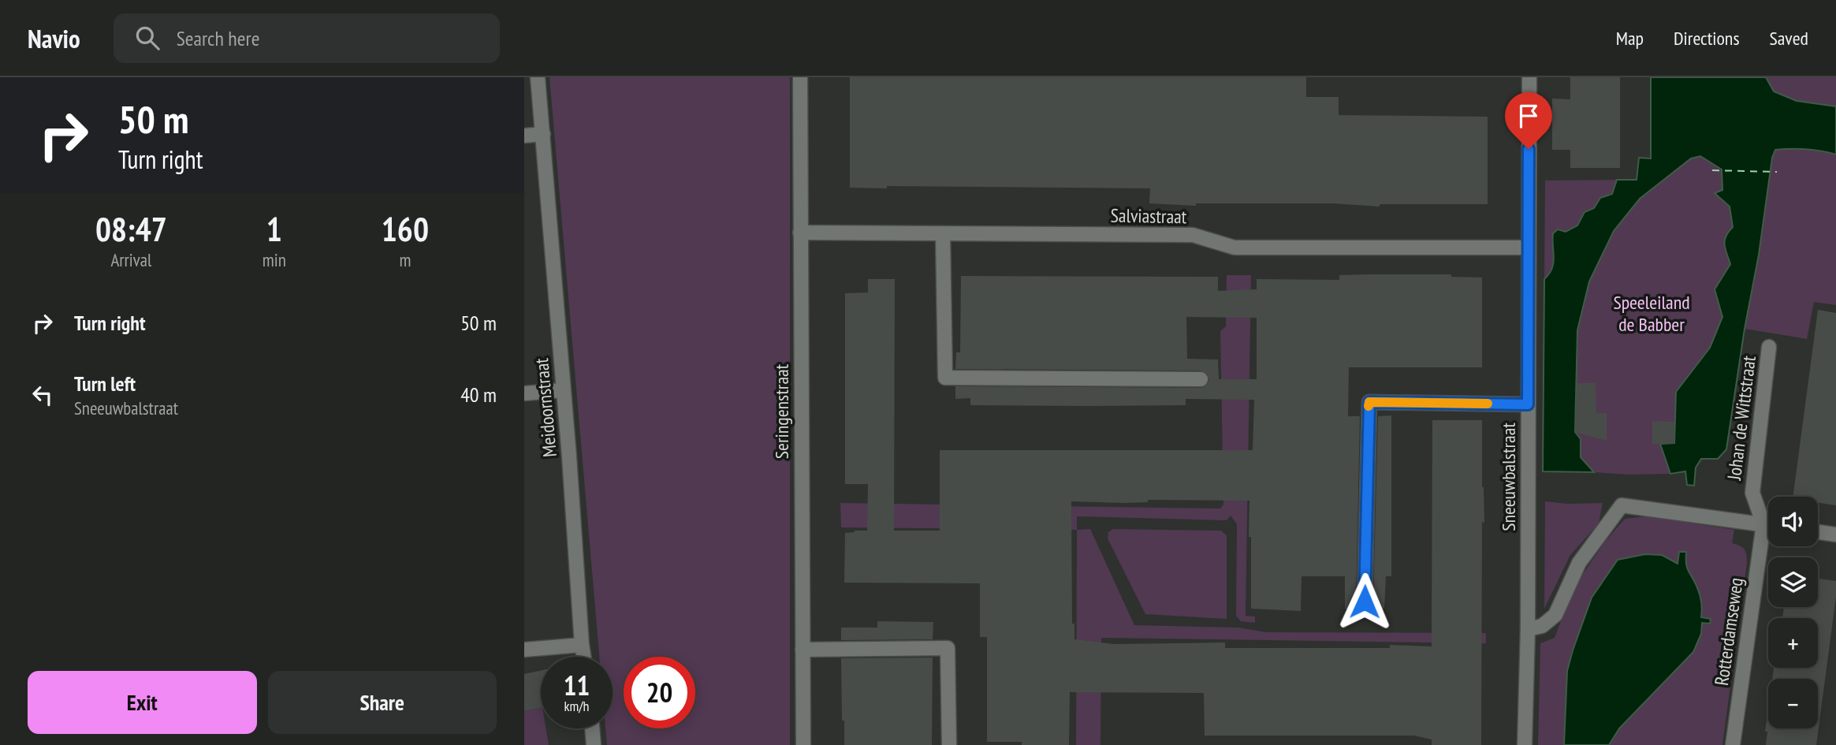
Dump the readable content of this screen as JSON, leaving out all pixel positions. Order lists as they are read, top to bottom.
{
  "streets": {
    "street": [
      "Salviastraat",
      "Meidoornstraat",
      "Seringenstraat",
      "Johan de Wittstraat",
      "Sneeuwbalstraat",
      "Rotterdamseweg"
    ]
  },
  "crossings": [
    ["Salviastraat", "Seringenstraat"],
    ["Salviastraat", "Sneeuwbalstraat"],
    ["Johan de Wittstraat", "Rotterdamseweg"]
  ],
  "parks": ["Speeleiland de Babber"],
  "page": {
    "header": "Navio",
    "search": "Search here",
    "nav": ["Map", "Directions", "Saved"],
    "turn": ["50 m", "Turn right"],
    "eta": [
      "08:47",
      "Arrival",
      "1",
      "min",
      "160",
      "m"
    ],
    "list": [
      {
        "name": "Turn right",
        "value": "50 m"
      },
      {
        "name": "Turn left",
        "note": "Sneeuwbalstraat",
        "value": "40 m"
      }
    ],
    "map_buttons": ["+", "−"],
    "speed": "11 km/h",
    "limit": "20",
    "buttons": ["Exit", "Share"]
  }
}
